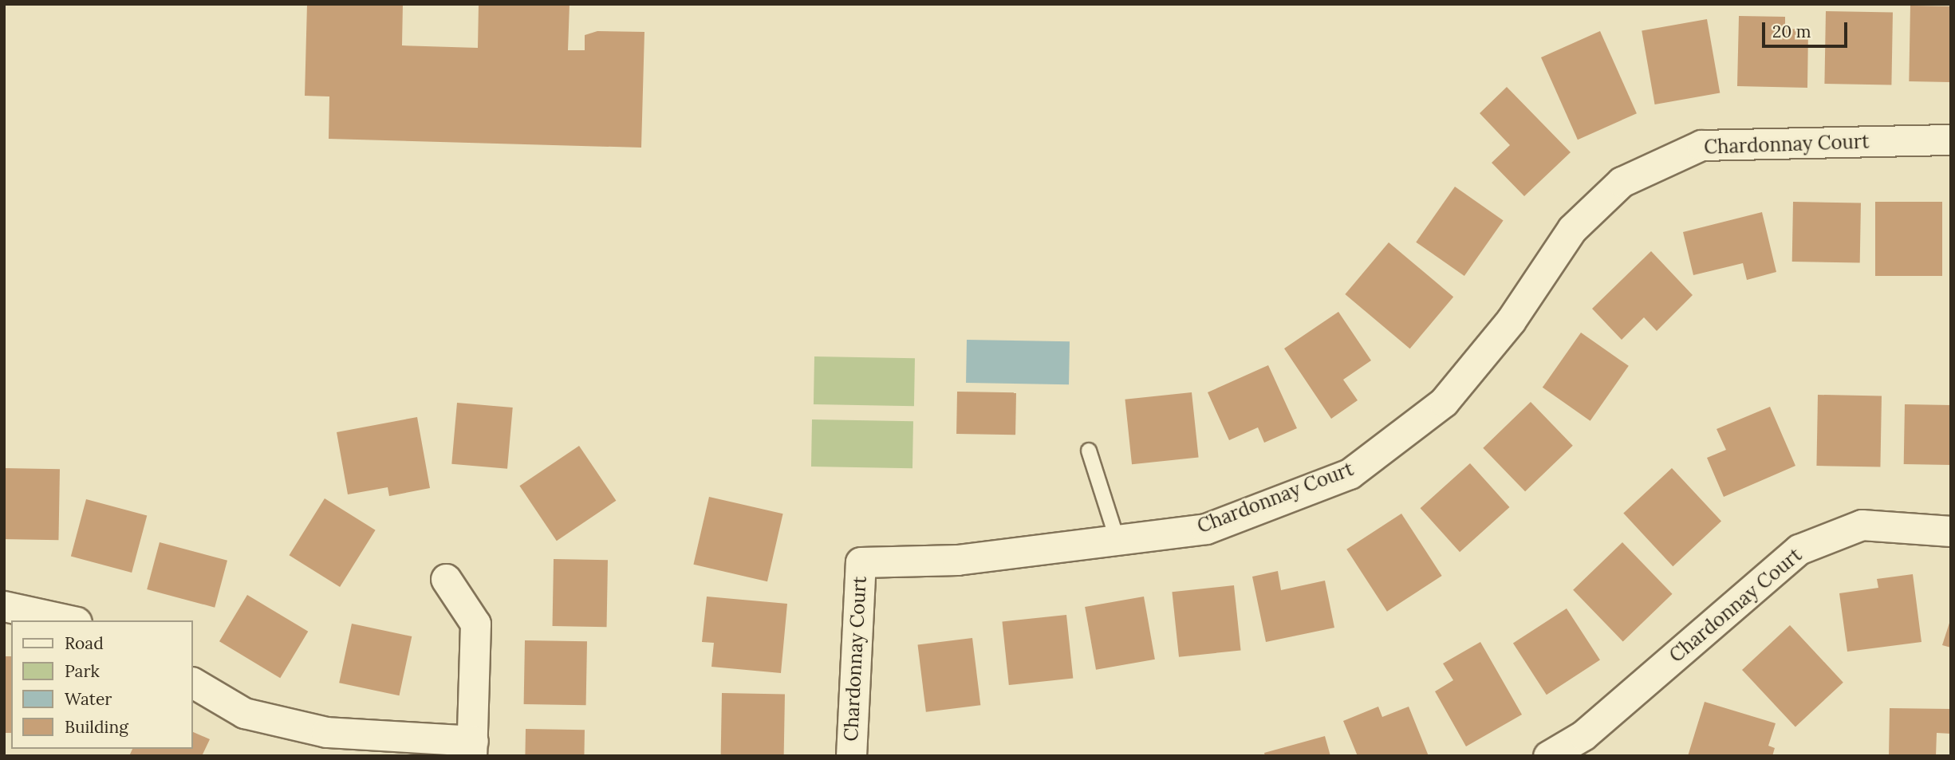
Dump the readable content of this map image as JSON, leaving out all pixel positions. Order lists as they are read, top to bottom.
{
  "streets": {
    "street": ["Chardonnay Court"]
  },
  "legend": [
    "Road",
    "Park",
    "Water",
    "Building"
  ],
  "scale_bar": "20 m"
}
